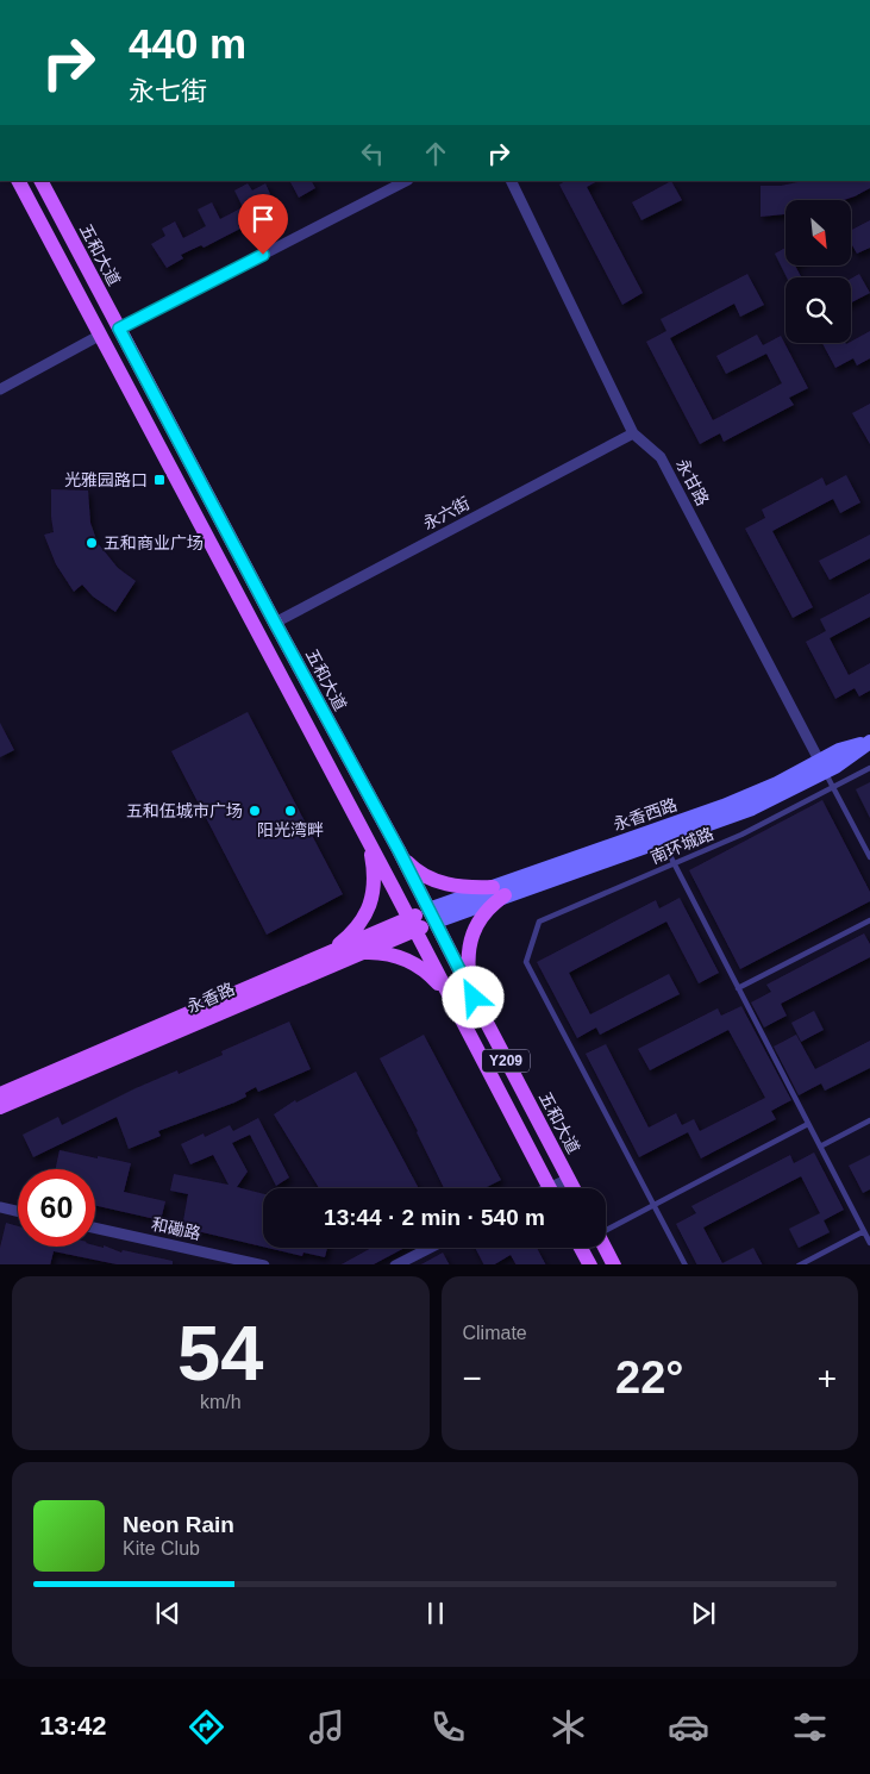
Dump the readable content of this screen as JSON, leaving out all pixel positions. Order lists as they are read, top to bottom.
{
  "streets": {
    "main road": [
      "五和大道",
      "永香西路",
      "永香路",
      "Y209"
    ],
    "street": ["永甘路", "永六街", "和磡路"],
    "lane": ["南环城路"]
  },
  "crossings": [
    ["五和大道", "永六街"],
    ["五和大道", "永香西路"],
    ["五和大道", "永香路"],
    ["永甘路", "永六街"],
    ["永甘路", "永香西路"],
    ["永香西路", "永香路"],
    ["永香路", "Y209"]
  ],
  "places": {
    "transit": ["光雅园路口"],
    "other": ["五和商业广场", "五和伍城市广场", "阳光湾畔"]
  },
  "north": "bottom right",
  "page": {
    "turn": ["440 m", "永七街"],
    "limit": "60",
    "trip": "13:44 · 2 min · 540 m",
    "tile": [
      ["54", "km/h"],
      "Climate"
    ],
    "heat": ["−", "22°", "+"],
    "song": ["Neon Rain", "Kite Club"],
    "tabs": "13:42"
  }
}
